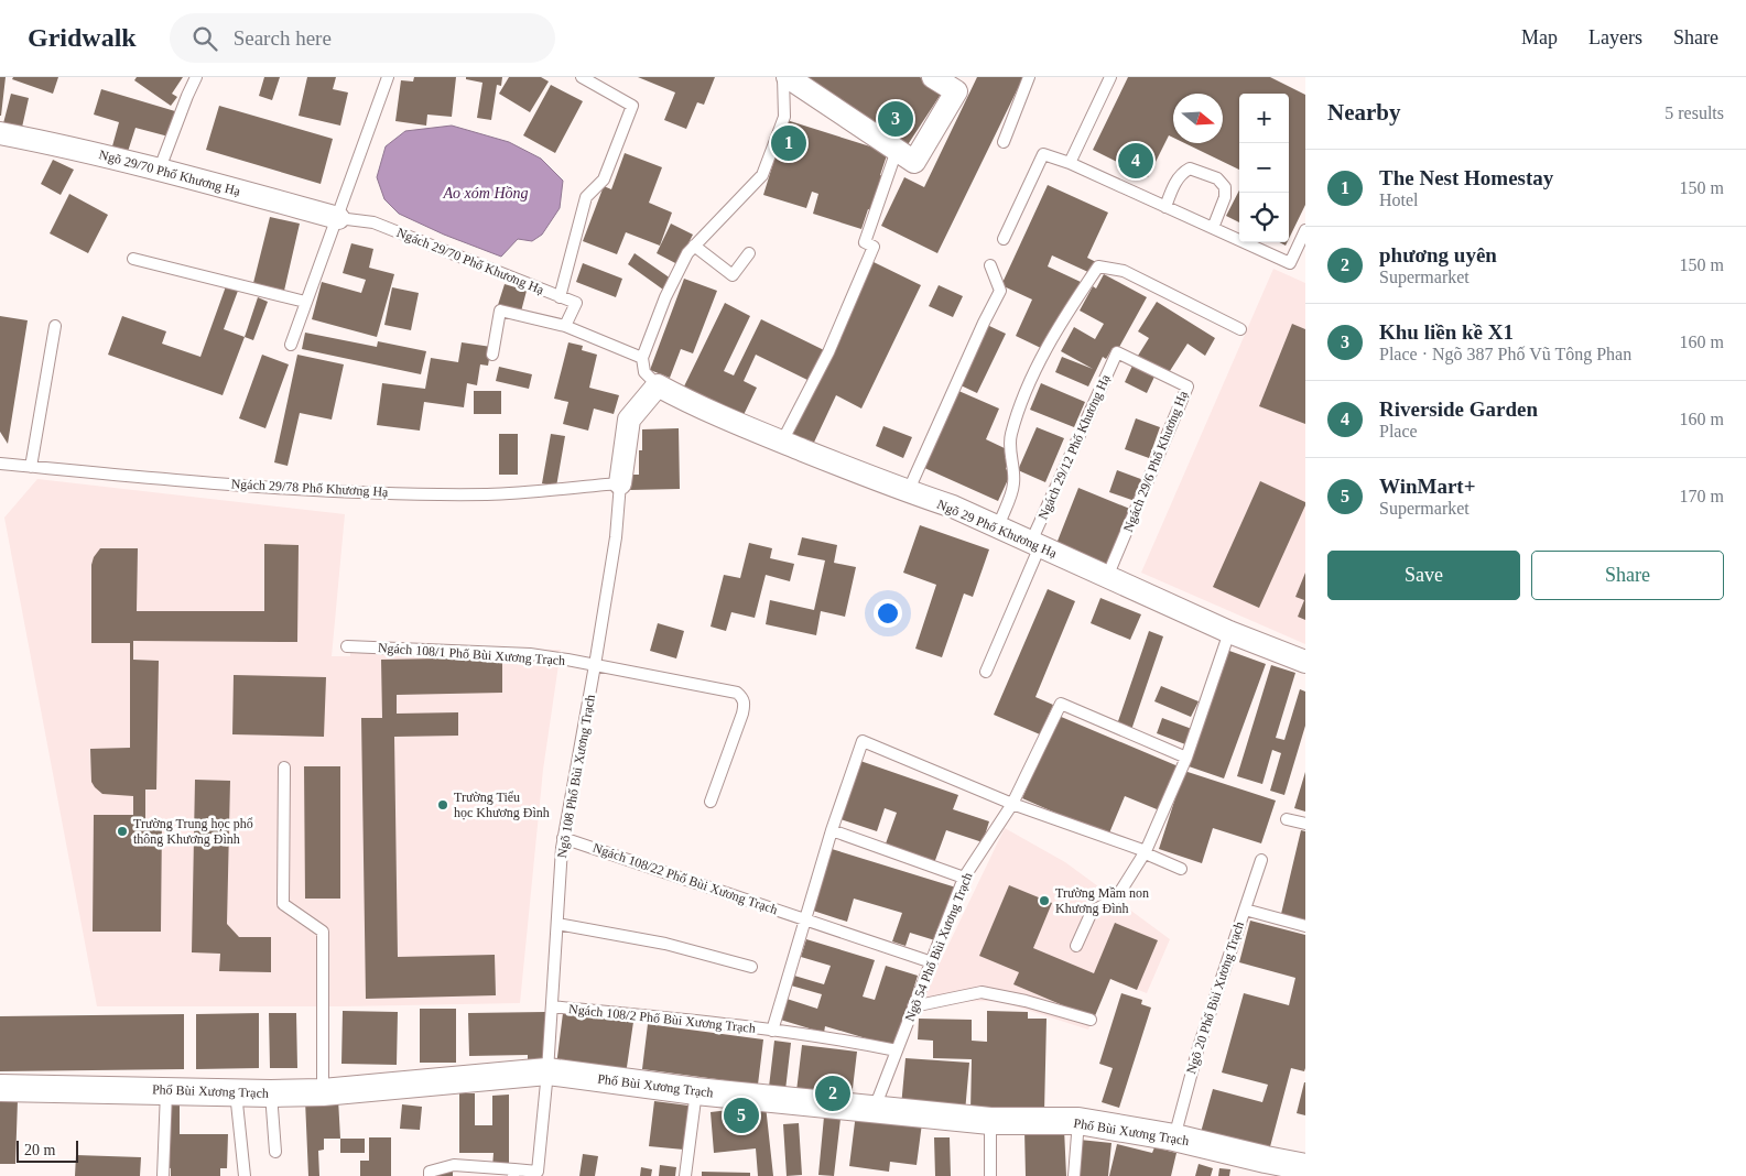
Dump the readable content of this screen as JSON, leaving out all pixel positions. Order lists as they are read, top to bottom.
{
  "streets": {
    "street": ["Ngõ 29/70 Phố Khương Hạ", "Ngõ 29 Phố Khương Hạ", "Phố Bùi Xương Trạch"],
    "lane": [
      "Ngách 29/70 Phố Khương Hạ",
      "Ngách 29/12 Phố Khương Hạ",
      "Ngách 29/6 Phố Khương Hạ",
      "Ngách 29/78 Phố Khương Hạ",
      "Ngách 108/1 Phố Bùi Xương Trạch",
      "Ngõ 108 Phố Bùi Xương Trạch",
      "Ngách 108/22 Phố Bùi Xương Trạch",
      "Ngõ 54 Phố Bùi Xương Trạch",
      "Ngõ 20 Phố Bùi Xương Trạch",
      "Ngách 108/2 Phố Bùi Xương Trạch"
    ]
  },
  "crossings": [
    ["Ngõ 29/70 Phố Khương Hạ", "Ngách 29/70 Phố Khương Hạ"],
    ["Ngách 29/12 Phố Khương Hạ", "Ngách 29/6 Phố Khương Hạ"],
    ["Ngách 29/12 Phố Khương Hạ", "Ngõ 29 Phố Khương Hạ"],
    ["Ngách 29/6 Phố Khương Hạ", "Ngõ 29 Phố Khương Hạ"],
    ["Ngách 29/78 Phố Khương Hạ", "Ngõ 108 Phố Bùi Xương Trạch"],
    ["Ngách 108/1 Phố Bùi Xương Trạch", "Ngõ 108 Phố Bùi Xương Trạch"],
    ["Ngõ 108 Phố Bùi Xương Trạch", "Ngách 108/22 Phố Bùi Xương Trạch"],
    ["Ngõ 108 Phố Bùi Xương Trạch", "Ngách 108/2 Phố Bùi Xương Trạch"],
    ["Ngõ 108 Phố Bùi Xương Trạch", "Phố Bùi Xương Trạch"],
    ["Ngách 108/22 Phố Bùi Xương Trạch", "Ngõ 54 Phố Bùi Xương Trạch"],
    ["Ngõ 54 Phố Bùi Xương Trạch", "Ngách 108/2 Phố Bùi Xương Trạch"],
    ["Ngõ 54 Phố Bùi Xương Trạch", "Phố Bùi Xương Trạch"],
    ["Ngõ 20 Phố Bùi Xương Trạch", "Phố Bùi Xương Trạch"]
  ],
  "water": ["Ao xóm Hồng"],
  "places": ["Trường Tiểu học Khương Đình", "Trường Trung học phổ thông Khương Đình", "Trường Mầm non Khương Đình"],
  "scale_bar": "20 m",
  "north": "right",
  "page": {
    "header": "Gridwalk",
    "search": "Search here",
    "nav": ["Map", "Layers", "Share"],
    "heading": ["Nearby", "5 results"],
    "map_buttons": ["+", "−"],
    "pins": [
      "3",
      "1",
      "4",
      "2",
      "5"
    ],
    "list": [
      {
        "mark": "1",
        "name": "The Nest Homestay",
        "note": "Hotel",
        "value": "150 m"
      },
      {
        "mark": "2",
        "name": "phương uyên",
        "note": "Supermarket",
        "value": "150 m"
      },
      {
        "mark": "3",
        "name": "Khu liền kề X1",
        "note": "Place · Ngõ 387 Phố Vũ Tông Phan",
        "value": "160 m"
      },
      {
        "mark": "4",
        "name": "Riverside Garden",
        "note": "Place",
        "value": "160 m"
      },
      {
        "mark": "5",
        "name": "WinMart+",
        "note": "Supermarket",
        "value": "170 m"
      }
    ],
    "buttons": ["Save", "Share"],
    "scale": "20 m"
  }
}
